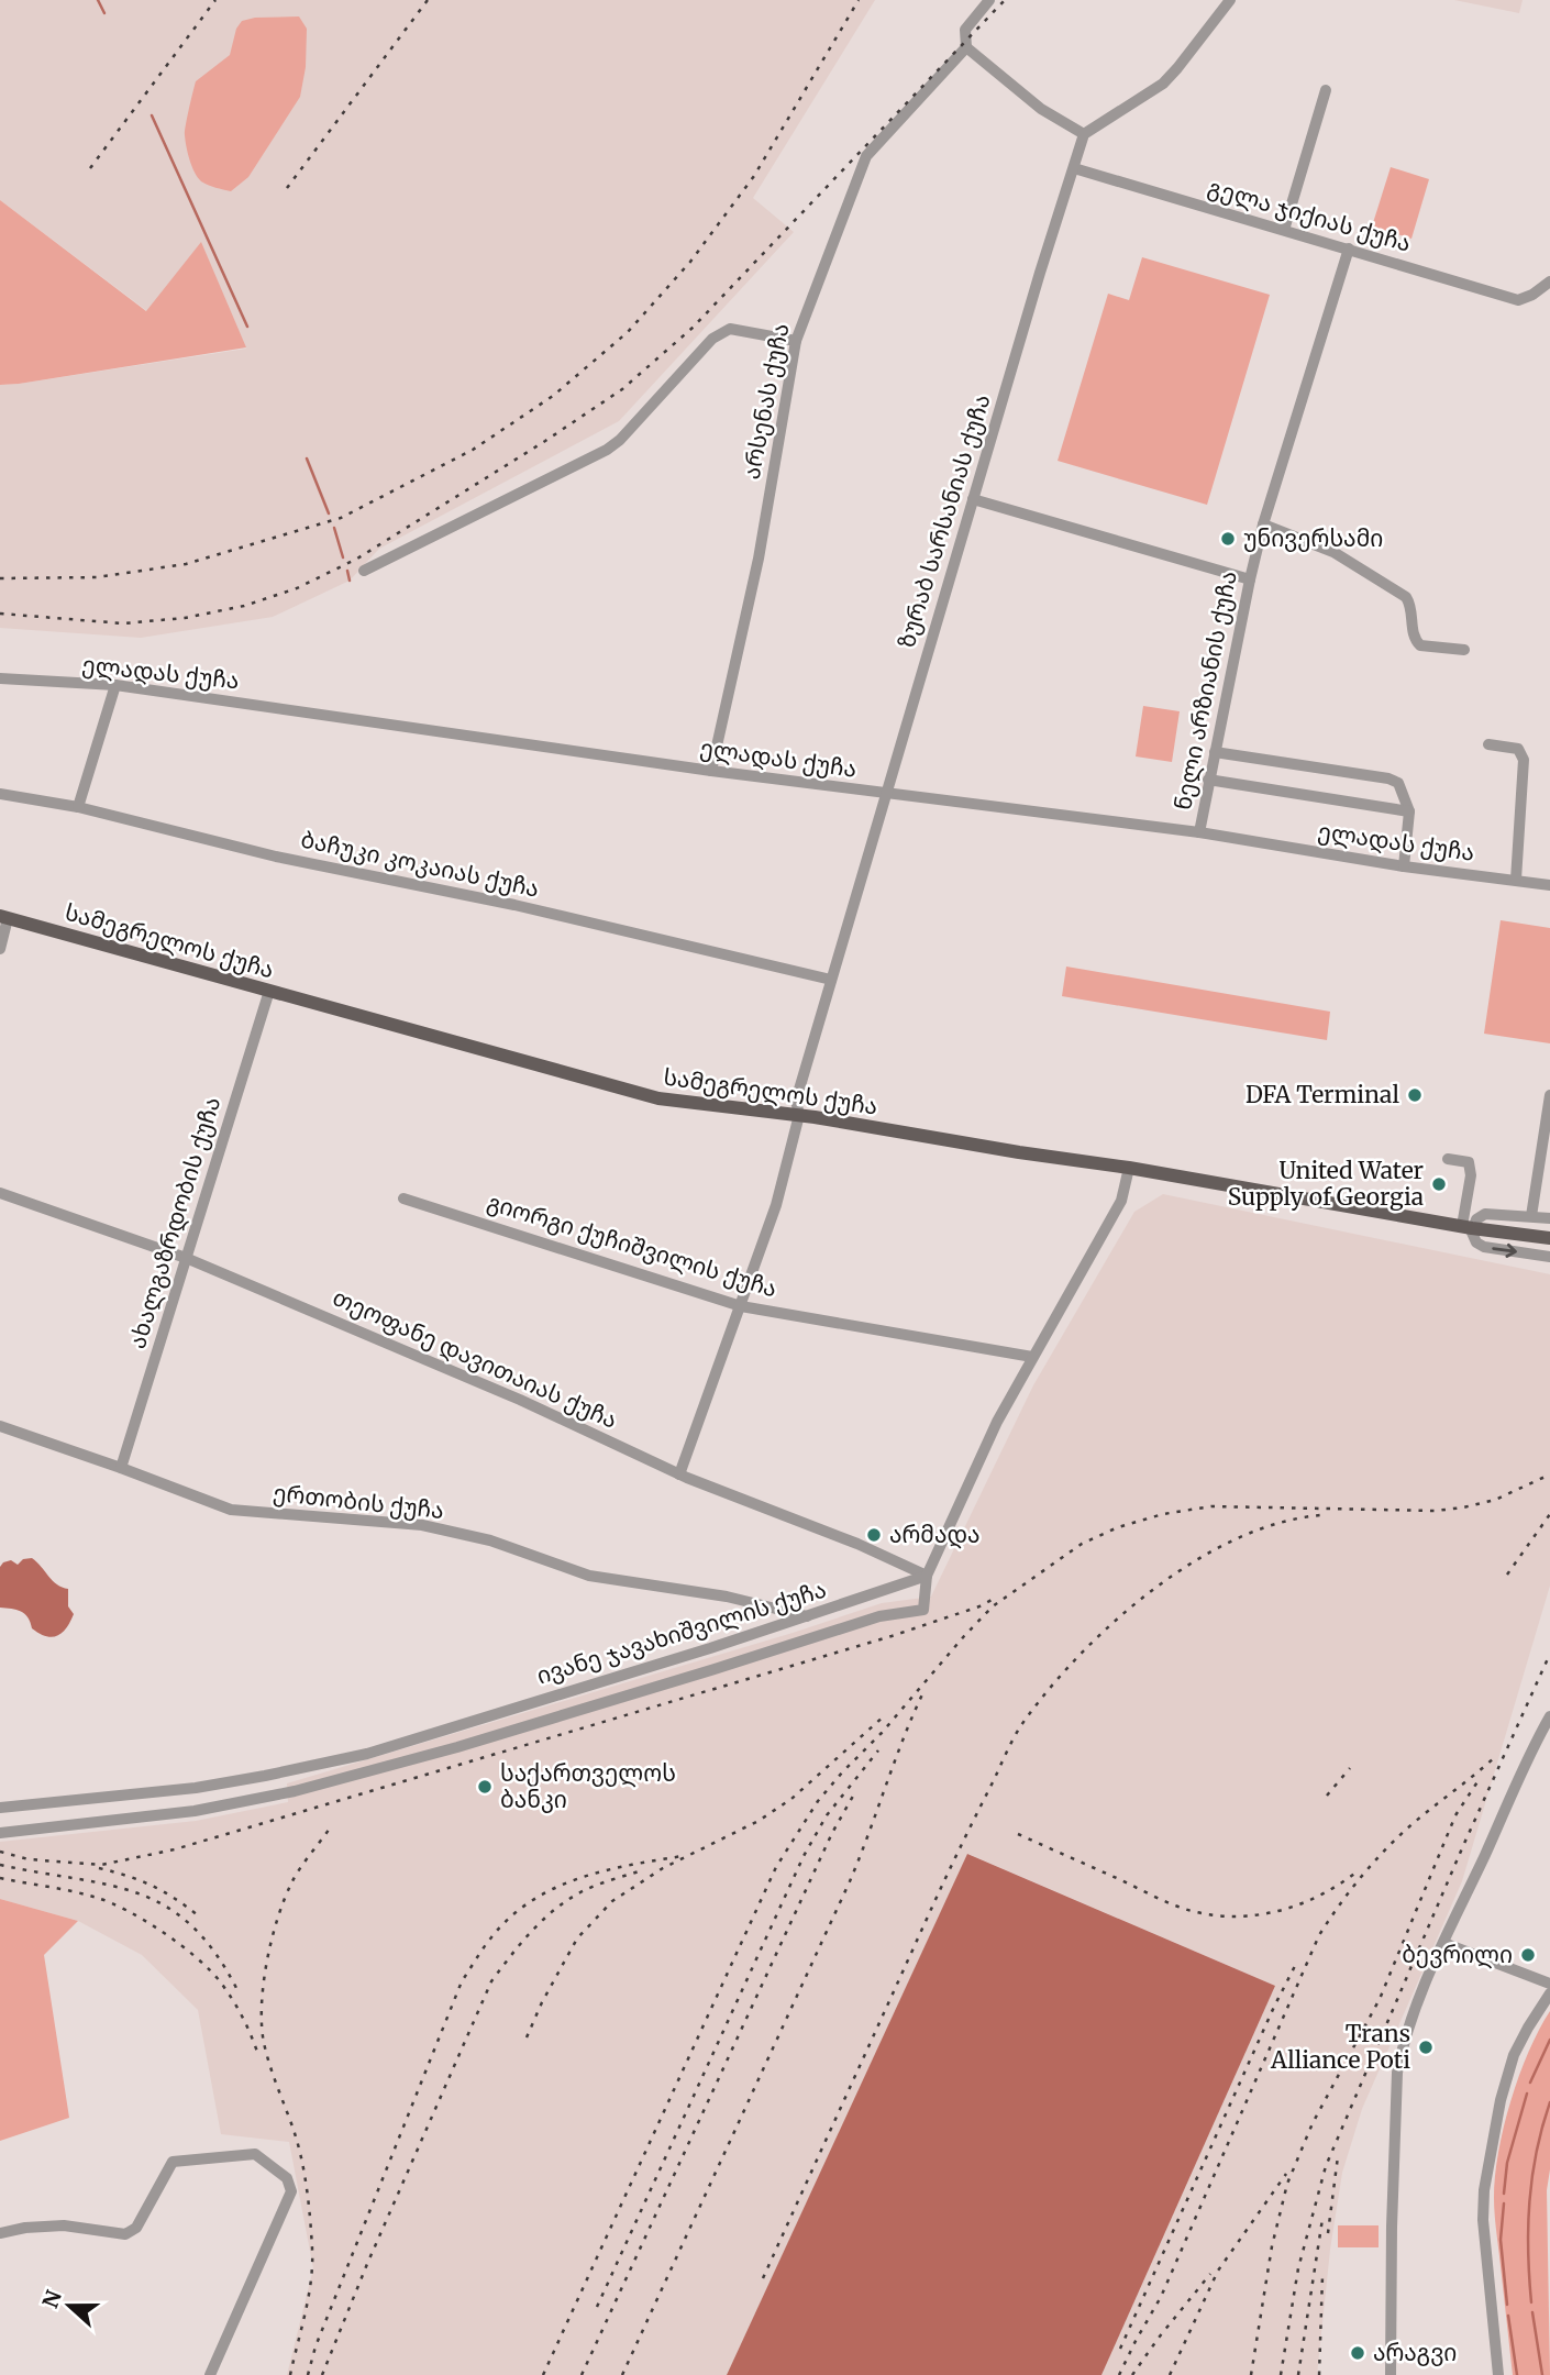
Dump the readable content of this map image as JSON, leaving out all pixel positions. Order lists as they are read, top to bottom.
{
  "streets": {
    "main road": ["სამეგრელოს ქუჩა"],
    "street": [
      "გელა ჯიქიას ქუჩა",
      "არსენას ქუჩა",
      "ზურაბ სარსანიას ქუჩა",
      "ელადას ქუჩა",
      "ნელი არზიანის ქუჩა",
      "ბაჩუკი კოკაიას ქუჩა",
      "ახალგაზრდობის ქუჩა",
      "გიორგი ქუჩიშვილის ქუჩა",
      "თეოფანე დავითაიას ქუჩა",
      "ერთობის ქუჩა",
      "ივანე ჯავახიშვილის ქუჩა"
    ]
  },
  "crossings": [
    ["გელა ჯიქიას ქუჩა", "ზურაბ სარსანიას ქუჩა"],
    ["გელა ჯიქიას ქუჩა", "ნელი არზიანის ქუჩა"],
    ["არსენას ქუჩა", "ელადას ქუჩა"],
    ["ზურაბ სარსანიას ქუჩა", "ელადას ქუჩა"],
    ["ზურაბ სარსანიას ქუჩა", "ბაჩუკი კოკაიას ქუჩა"],
    ["ზურაბ სარსანიას ქუჩა", "სამეგრელოს ქუჩა"],
    ["ზურაბ სარსანიას ქუჩა", "გიორგი ქუჩიშვილის ქუჩა"],
    ["ზურაბ სარსანიას ქუჩა", "თეოფანე დავითაიას ქუჩა"],
    ["ელადას ქუჩა", "ნელი არზიანის ქუჩა"],
    ["სამეგრელოს ქუჩა", "ახალგაზრდობის ქუჩა"],
    ["ახალგაზრდობის ქუჩა", "თეოფანე დავითაიას ქუჩა"],
    ["ახალგაზრდობის ქუჩა", "ერთობის ქუჩა"],
    ["თეოფანე დავითაიას ქუჩა", "ივანე ჯავახიშვილის ქუჩა"],
    ["ერთობის ქუჩა", "ივანე ჯავახიშვილის ქუჩა"]
  ],
  "places": [
    "უნივერსამი",
    "DFA Terminal",
    "United Water Supply of Georgia",
    "არმადა",
    "საქართველოს ბანკი",
    "ბევრილი",
    "Trans Alliance Poti",
    "არაგვი"
  ],
  "north": "left"
}
